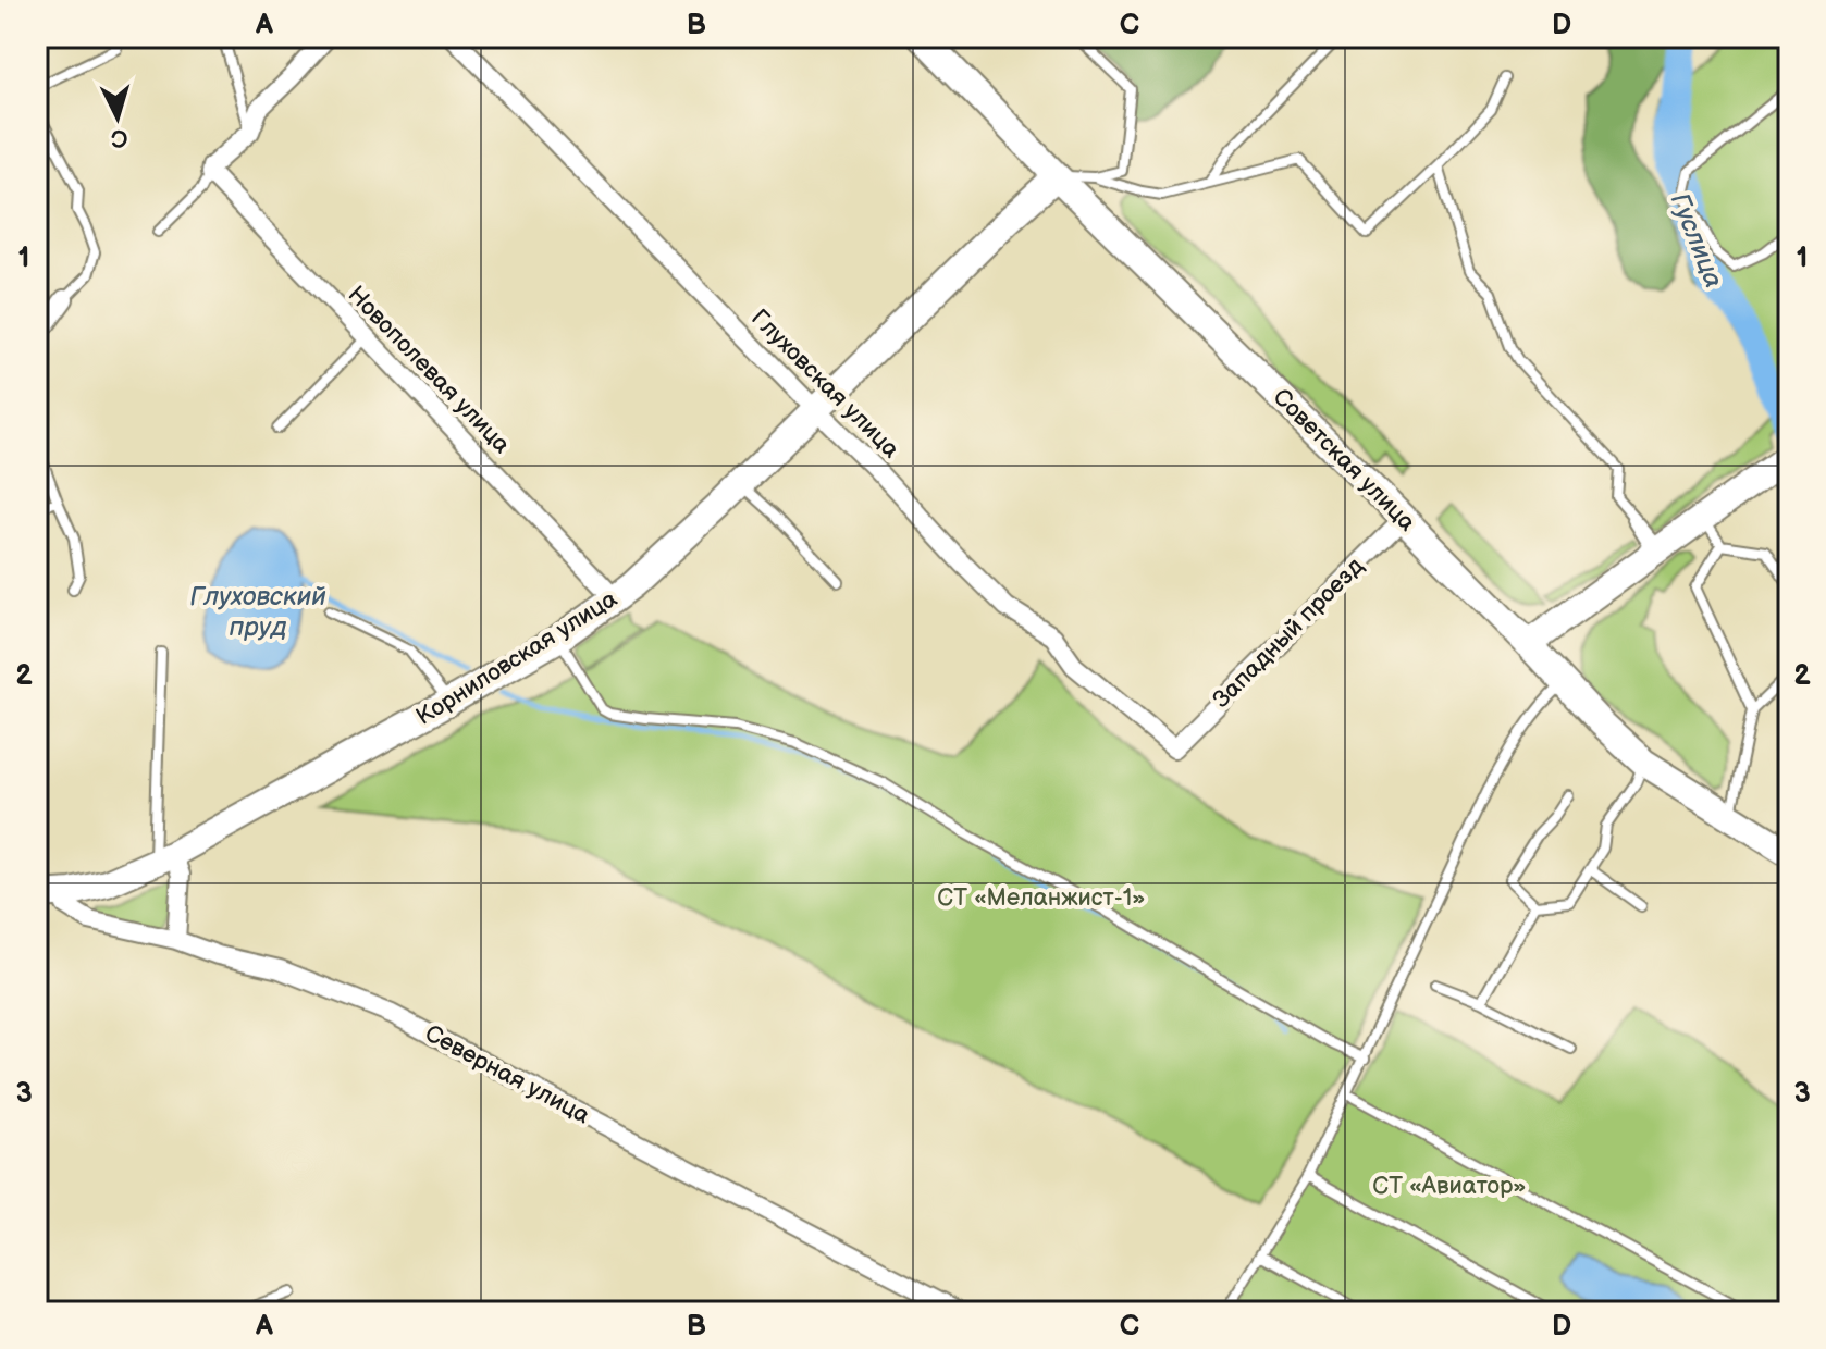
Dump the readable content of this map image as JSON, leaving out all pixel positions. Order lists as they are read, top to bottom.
{
  "streets": {
    "street": [
      "Новополевая улица",
      "Глуховская улица",
      "Советская улица",
      "Западный проезд",
      "Корниловская улица",
      "Северная улица"
    ]
  },
  "crossings": [
    ["Новополевая улица", "Корниловская улица"],
    ["Глуховская улица", "Западный проезд"],
    ["Глуховская улица", "Корниловская улица"],
    ["Советская улица", "Западный проезд"],
    ["Советская улица", "Корниловская улица"],
    ["Корниловская улица", "Северная улица"]
  ],
  "water": ["Гуслица", "Глуховский пруд"],
  "parks": ["СТ «Меланжист-1»", "СТ «Авиатор»"],
  "north": "bottom",
  "grid": {
    "columns": [
      "A",
      "B",
      "C",
      "D"
    ],
    "rows": ["1", "2", "3"]
  }
}
